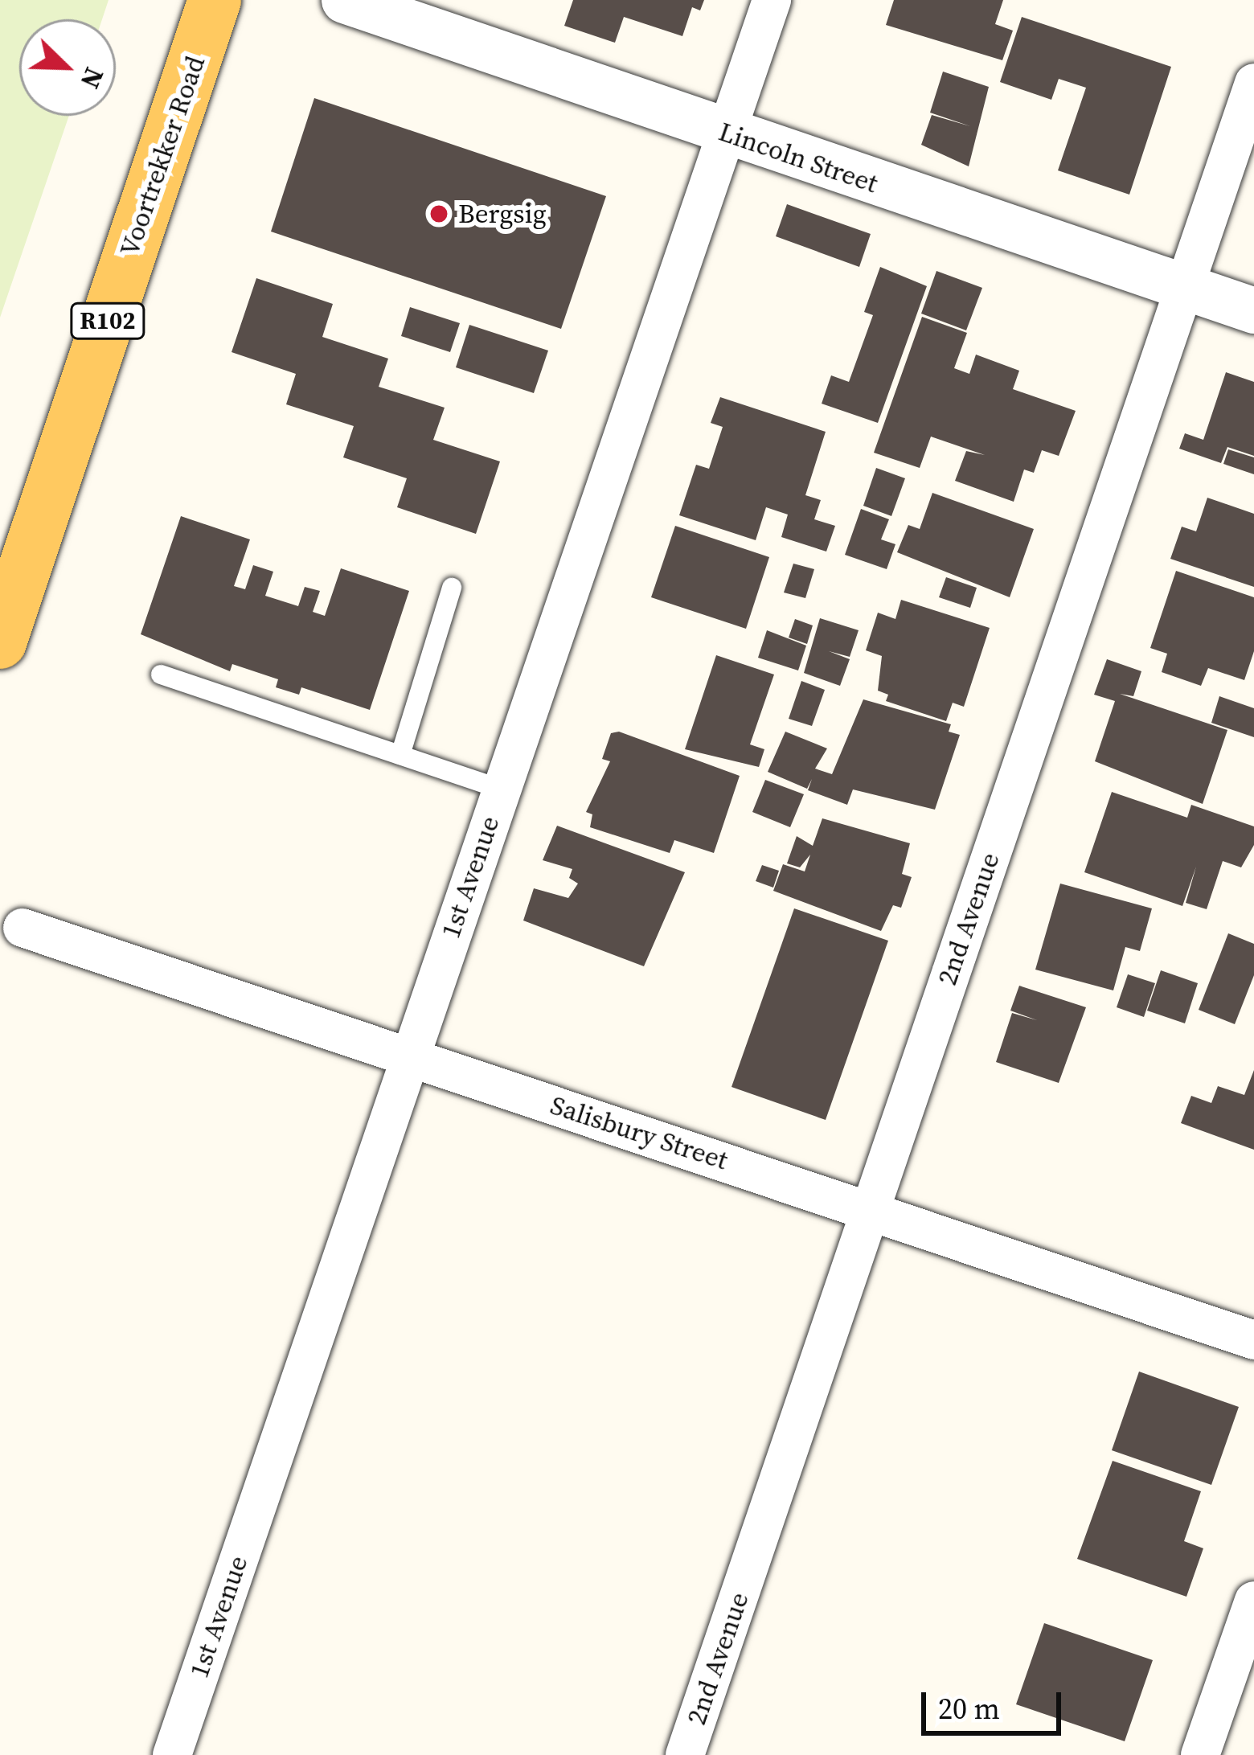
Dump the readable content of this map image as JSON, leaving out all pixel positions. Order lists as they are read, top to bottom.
{
  "streets": {
    "main road": ["Voortrekker Road", "R102"],
    "street": [
      "Lincoln Street",
      "1st Avenue",
      "2nd Avenue",
      "Salisbury Street"
    ]
  },
  "crossings": [
    ["Lincoln Street", "1st Avenue"],
    ["Lincoln Street", "2nd Avenue"],
    ["1st Avenue", "Salisbury Street"],
    ["2nd Avenue", "Salisbury Street"]
  ],
  "places": ["Bergsig"],
  "scale_bar": "20 m",
  "north": "bottom right"
}
